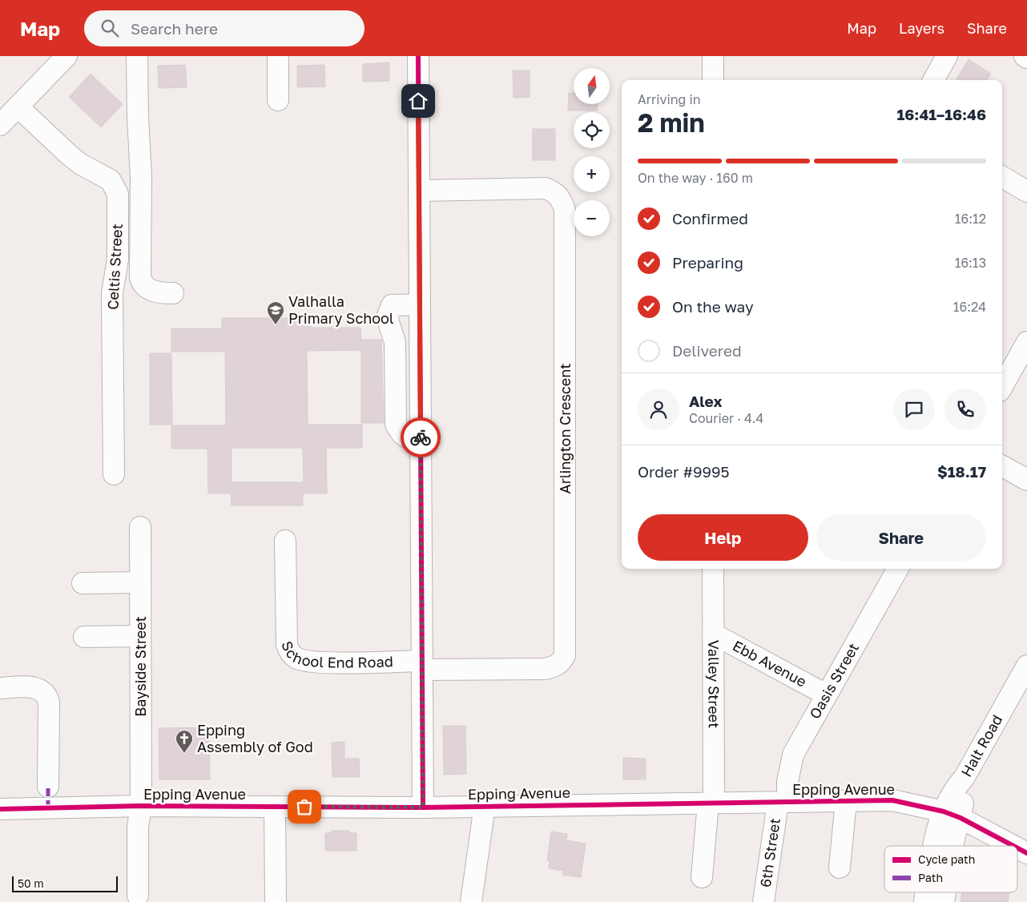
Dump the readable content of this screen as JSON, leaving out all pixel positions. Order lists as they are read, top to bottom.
{
  "streets": {
    "street": [
      "Celtis Street",
      "Arlington Crescent",
      "School End Road",
      "Ebb Avenue",
      "Bayside Street",
      "Oasis Street",
      "Valley Street",
      "Halt Road",
      "Epping Avenue",
      "6th Street"
    ]
  },
  "crossings": [
    ["Arlington Crescent", "School End Road"],
    ["Ebb Avenue", "Oasis Street"],
    ["Ebb Avenue", "Valley Street"],
    ["Bayside Street", "Epping Avenue"],
    ["Oasis Street", "Epping Avenue"],
    ["Oasis Street", "6th Street"],
    ["Valley Street", "Epping Avenue"],
    ["Halt Road", "Epping Avenue"],
    ["Epping Avenue", "6th Street"]
  ],
  "places": {
    "school or university": ["Valhalla Primary School"],
    "church": ["Epping Assembly of God"]
  },
  "legend": ["Cycle path", "Path"],
  "scale_bar": "50 m",
  "north": "top",
  "page": {
    "header": "Map",
    "search": "Search here",
    "nav": ["Map", "Layers", "Share"],
    "map_buttons": ["+", "−"],
    "heading": ["2 min", "Arriving in", "16:41–16:46"],
    "panel": [
      "Alex",
      "Courier · 4.4",
      "Order #9995",
      "$18.17"
    ],
    "bar": "On the way · 160 m",
    "list": [
      ["Confirmed", "16:12"],
      ["Preparing", "16:13"],
      ["On the way", "16:24"],
      "Delivered"
    ],
    "buttons": ["Help", "Share"],
    "scale": "50 m"
  }
}
